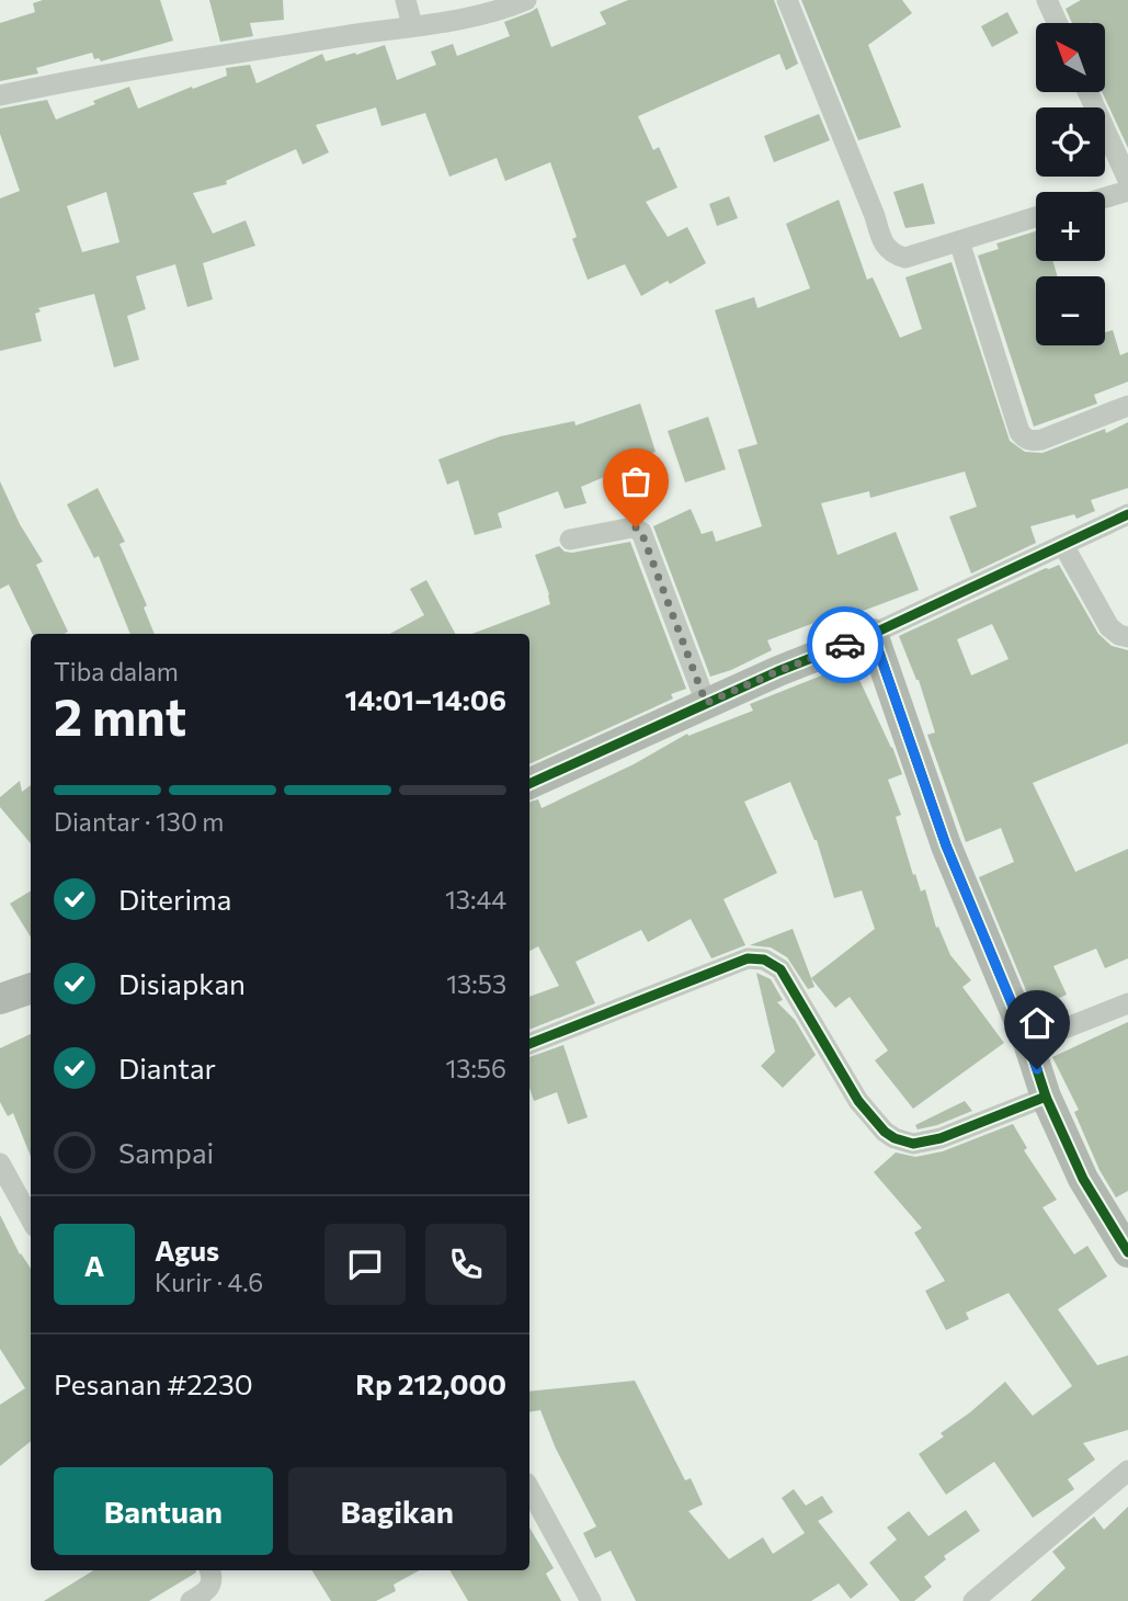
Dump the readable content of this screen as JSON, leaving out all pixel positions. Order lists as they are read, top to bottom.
{
  "north": "top left",
  "page": {
    "map_buttons": ["+", "−"],
    "heading": ["2 mnt", "Tiba dalam", "14:01–14:06"],
    "panel": [
      "Agus",
      "Kurir · 4.6",
      "Pesanan #2230",
      "Rp 212,000"
    ],
    "bar": "Diantar · 130 m",
    "list": [
      ["Diterima", "13:44"],
      ["Disiapkan", "13:53"],
      ["Diantar", "13:56"],
      "Sampai"
    ],
    "round": "A",
    "buttons": ["Bantuan", "Bagikan"]
  }
}
